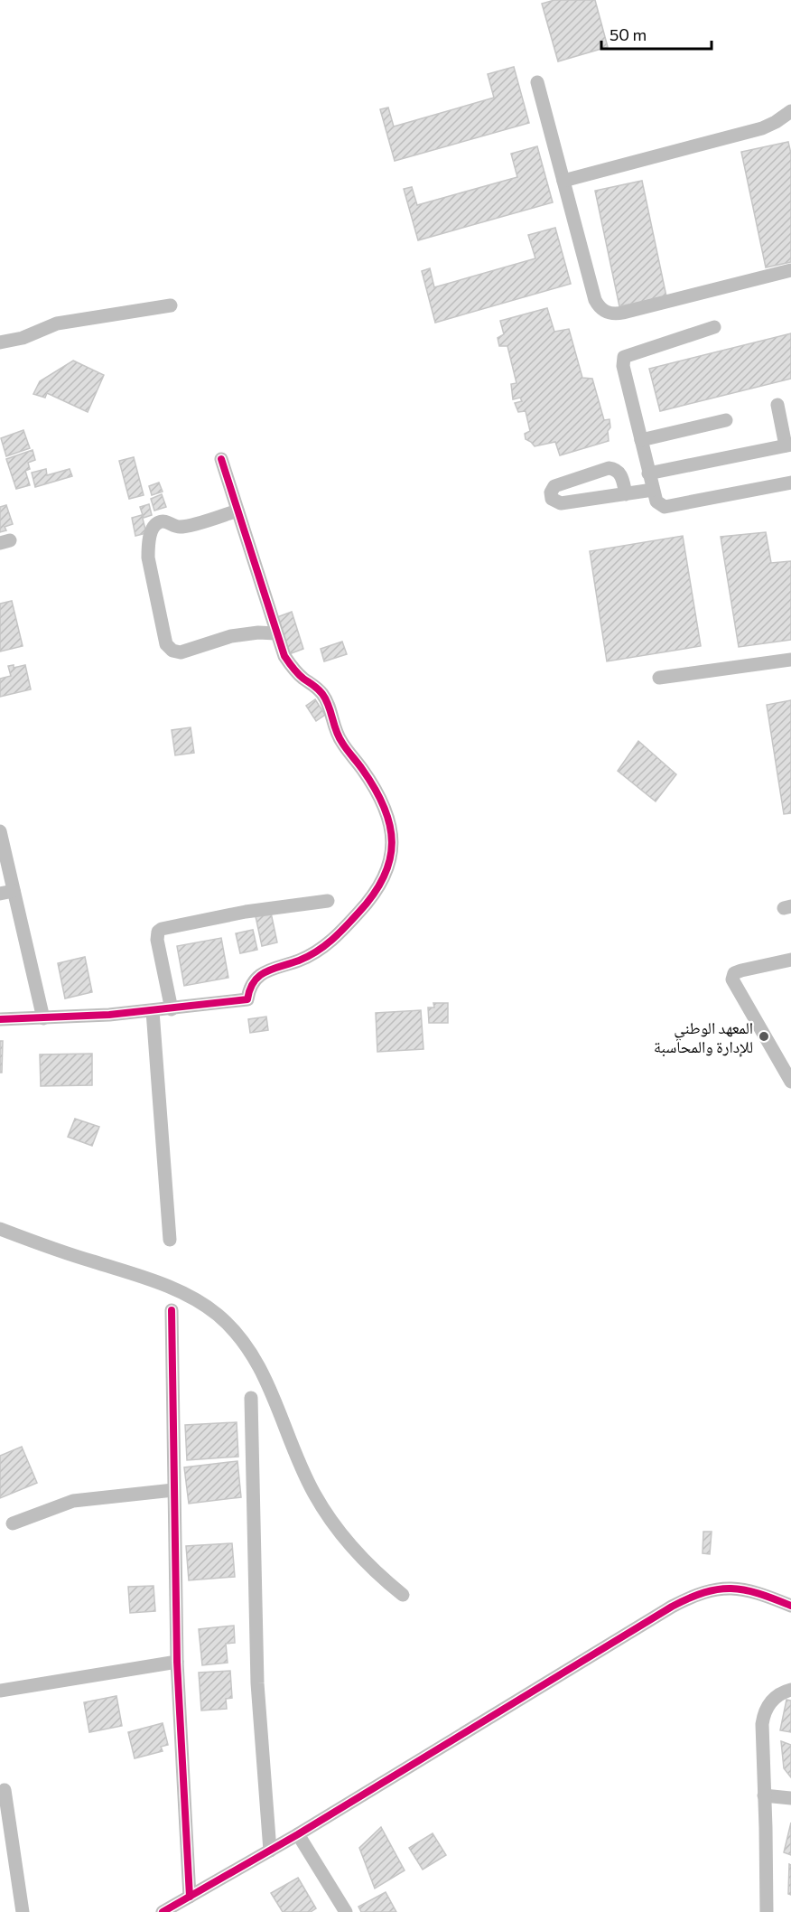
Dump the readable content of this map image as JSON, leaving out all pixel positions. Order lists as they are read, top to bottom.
{
  "places": ["المعهد الوطني للإدارة والمحاسبة"],
  "scale_bar": "50 m"
}
